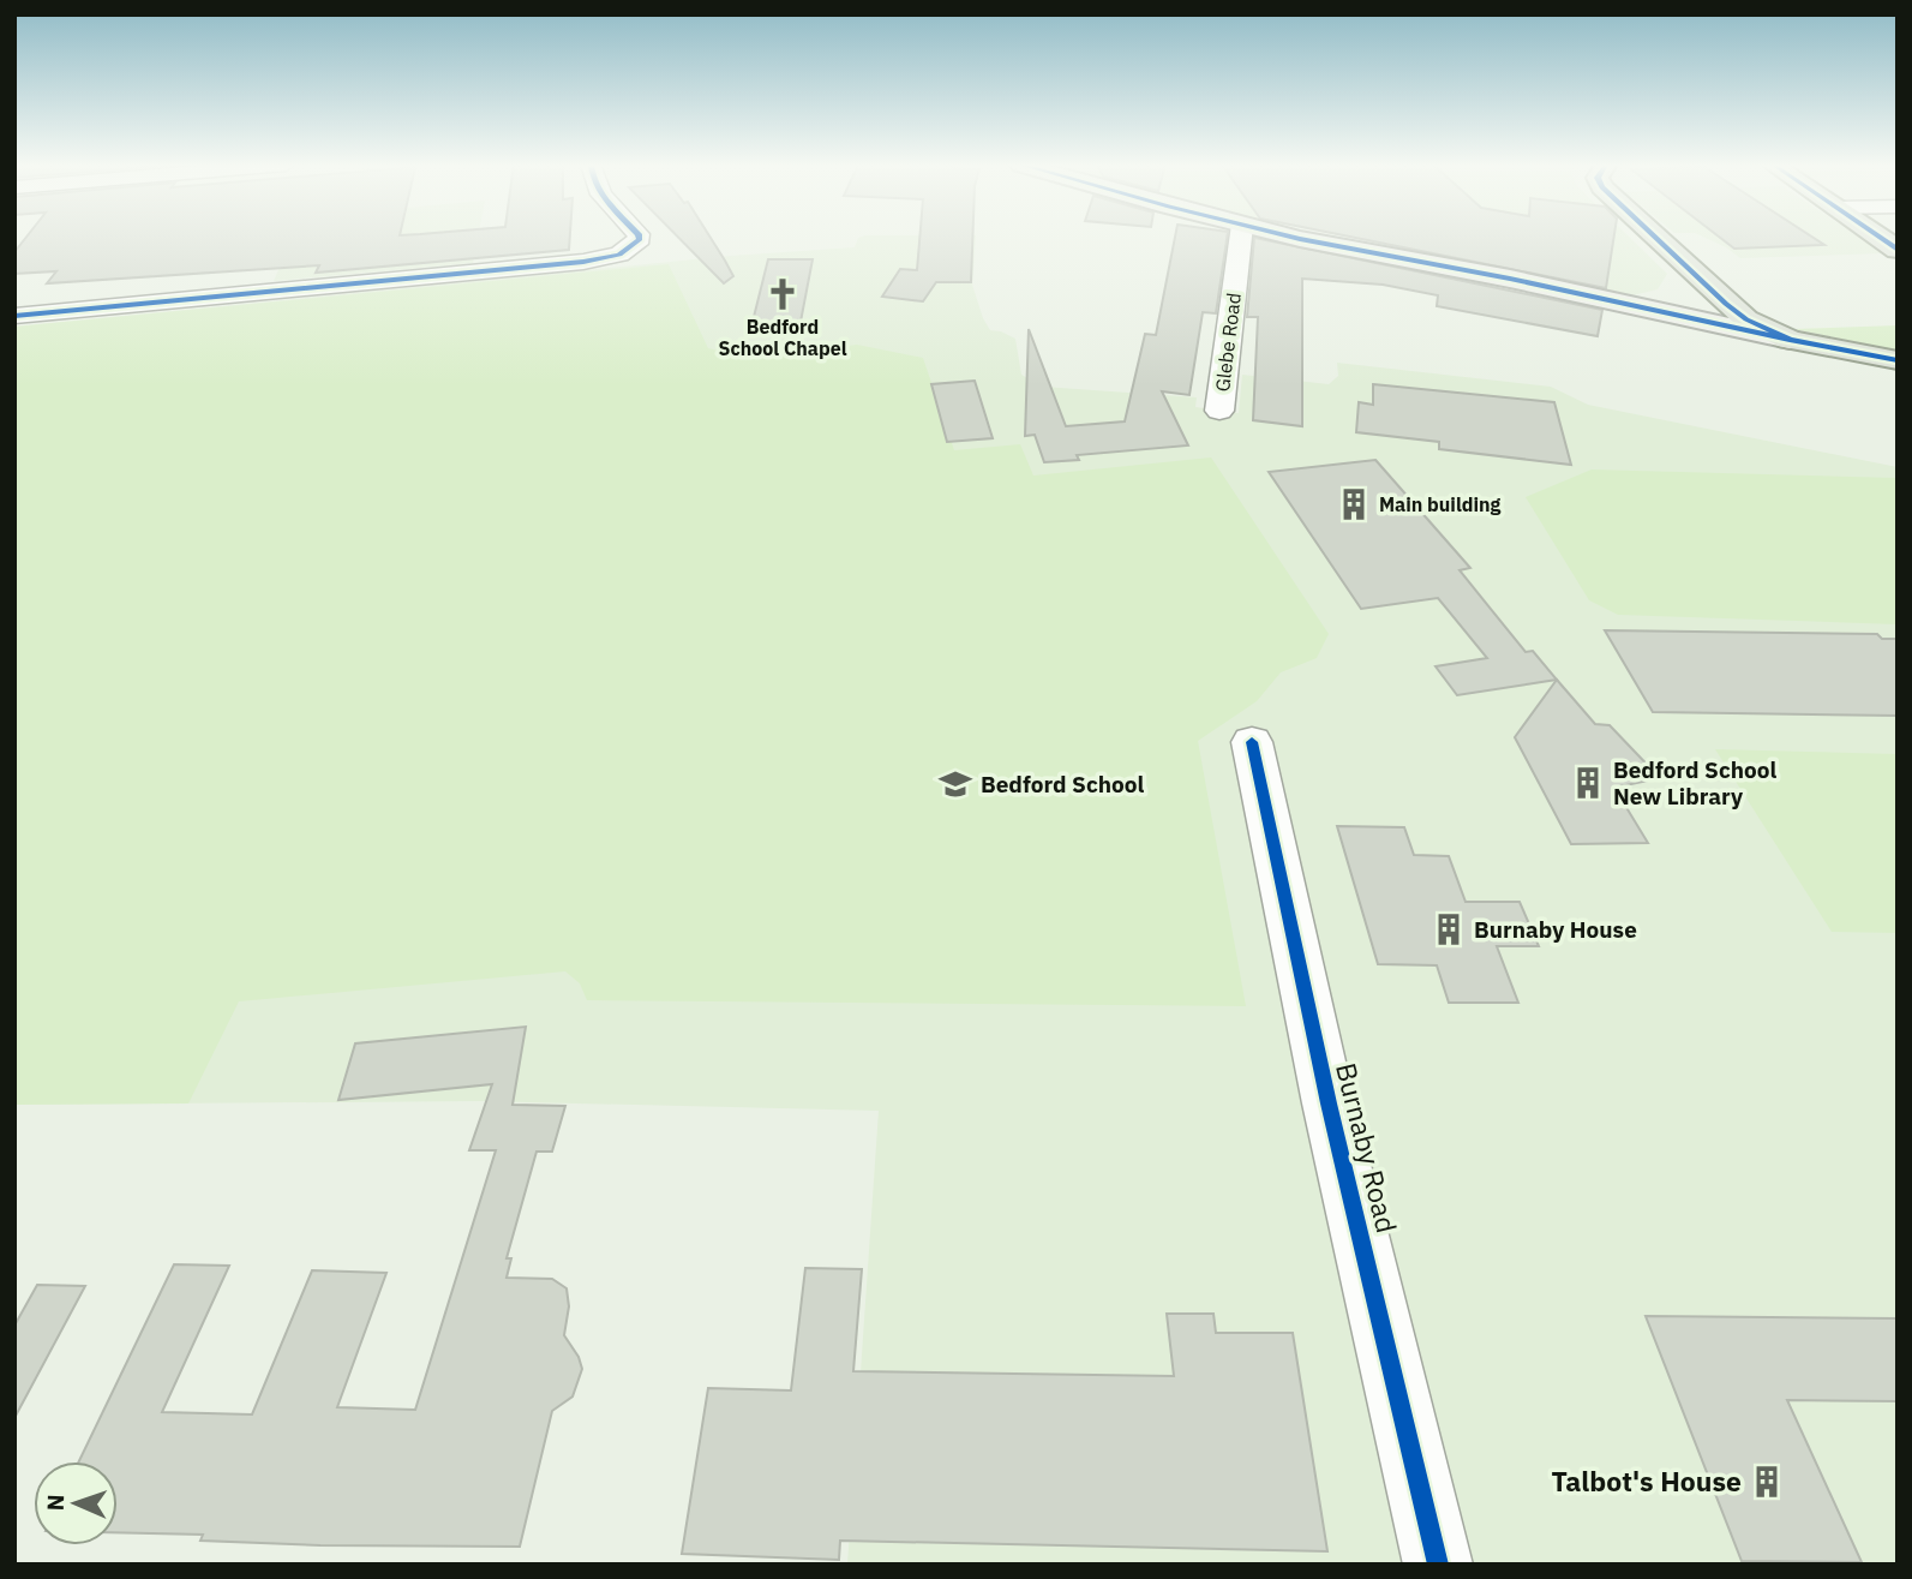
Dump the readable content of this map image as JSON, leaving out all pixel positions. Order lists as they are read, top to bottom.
{
  "streets": {
    "street": ["Glebe Road", "Burnaby Road"]
  },
  "places": {
    "church": ["Bedford School Chapel"],
    "building": [
      "Main building",
      "Bedford School New Library",
      "Burnaby House",
      "Talbot's House"
    ],
    "school or university": ["Bedford School"]
  },
  "north": "left"
}
